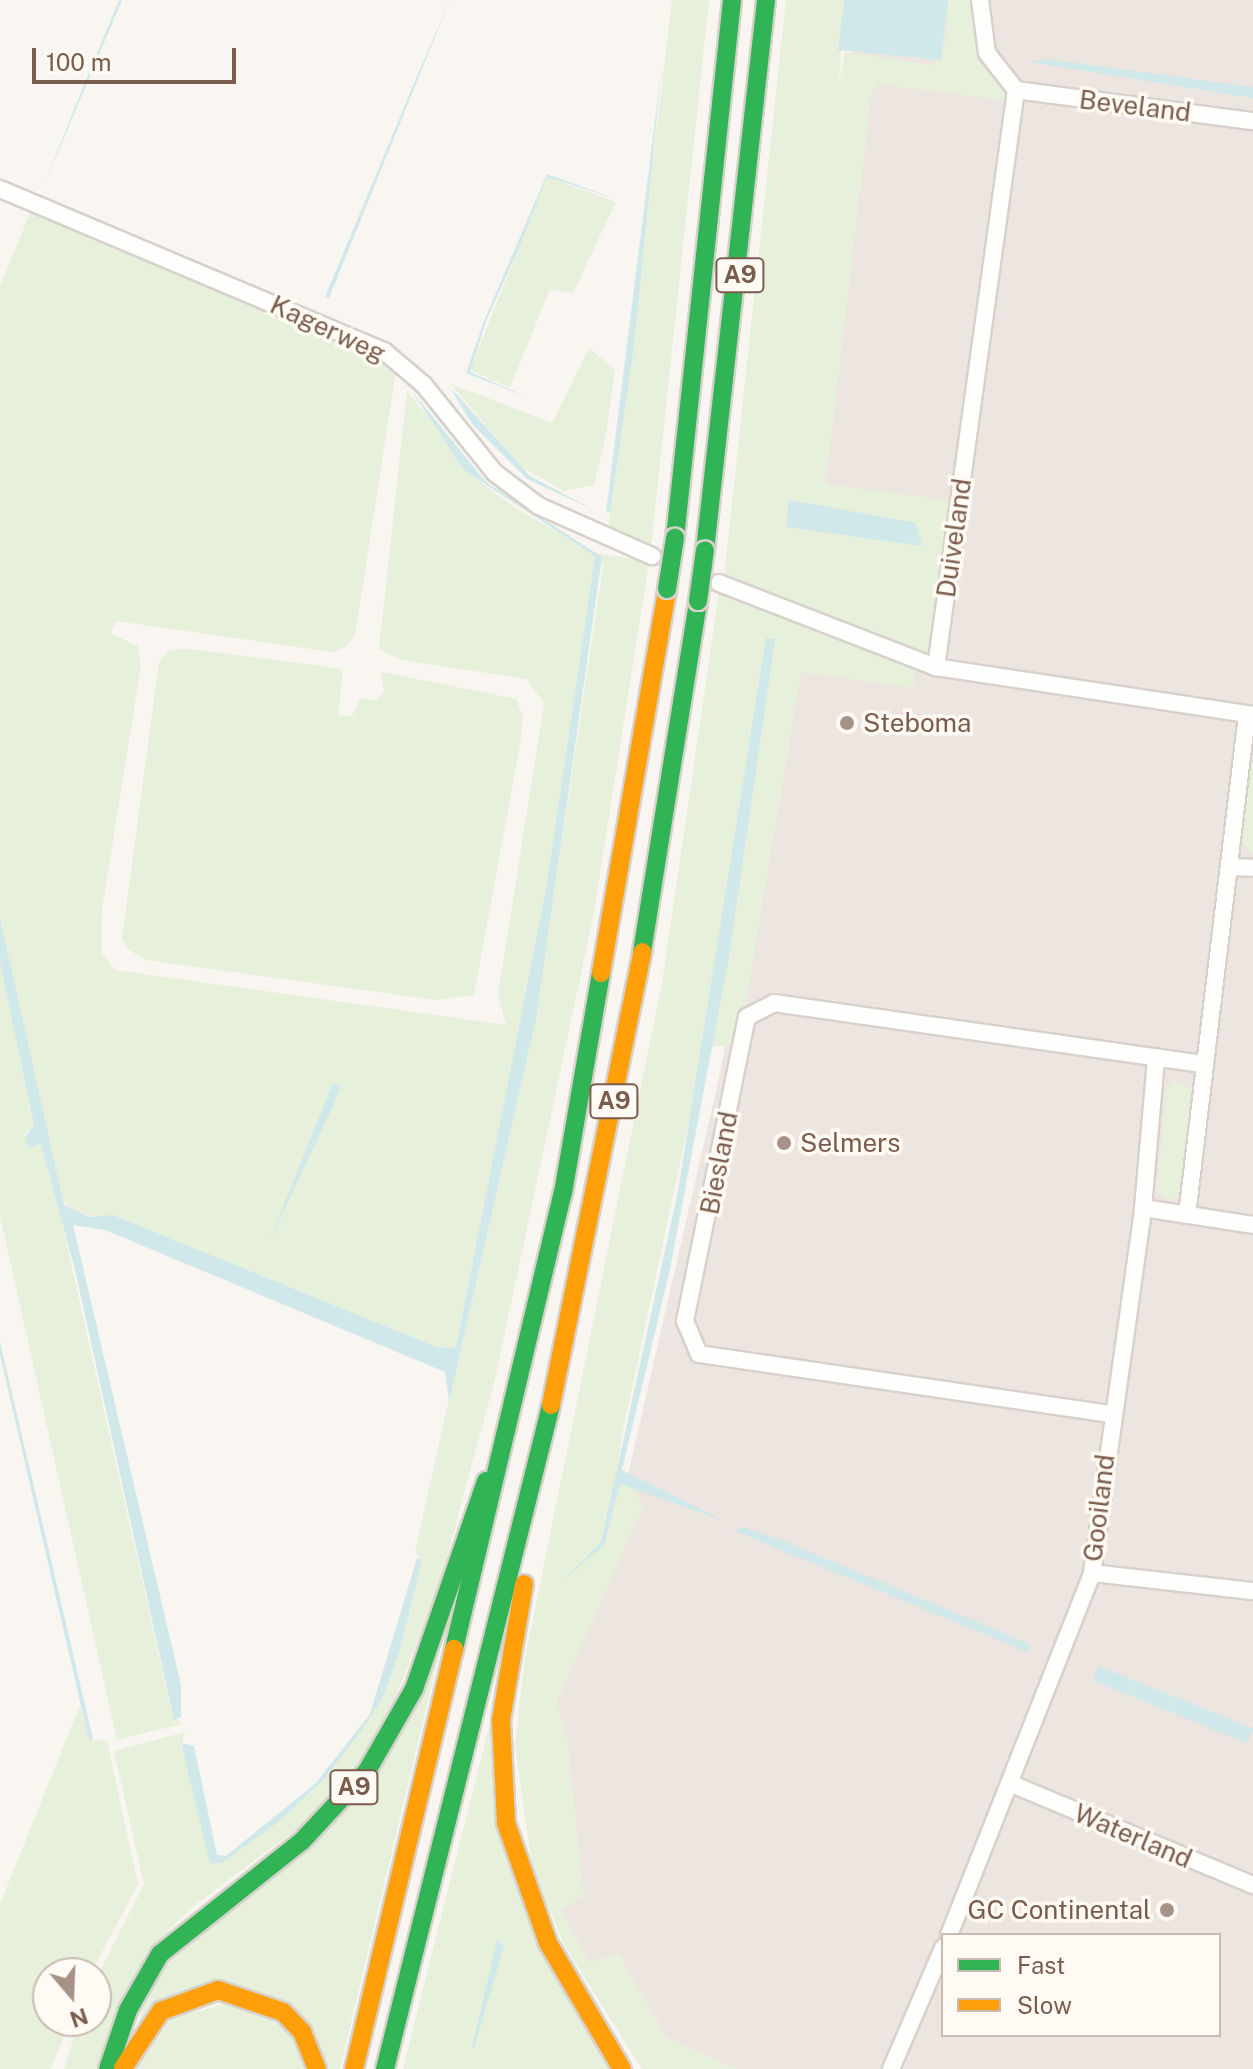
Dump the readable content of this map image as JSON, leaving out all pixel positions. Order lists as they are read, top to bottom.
{
  "streets": {
    "highway": ["A9"],
    "street": [
      "Beveland",
      "Kagerweg",
      "Duiveland",
      "Biesland",
      "Gooiland",
      "Waterland"
    ]
  },
  "crossings": [
    ["Beveland", "Duiveland"],
    ["Biesland", "Gooiland"],
    ["Gooiland", "Waterland"]
  ],
  "places": ["Steboma", "Selmers", "GC Continental"],
  "legend": ["Fast", "Slow"],
  "scale_bar": "100 m",
  "north": "bottom"
}
